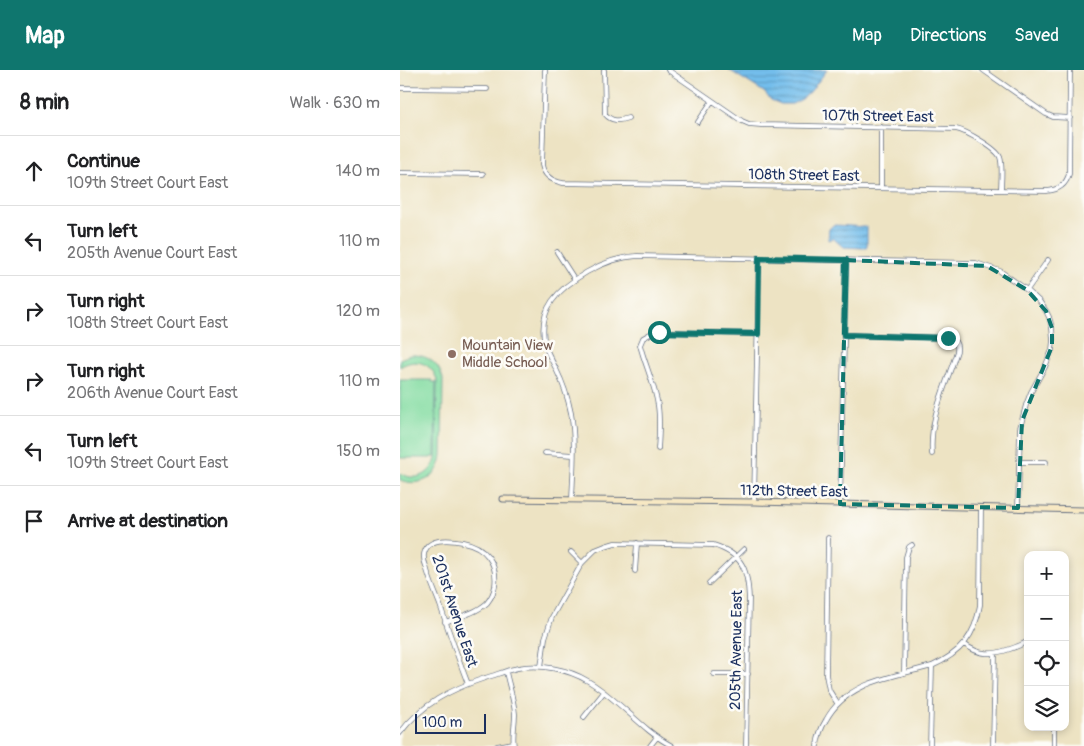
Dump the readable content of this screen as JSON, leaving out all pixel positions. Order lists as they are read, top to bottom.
{
  "streets": {
    "street": [
      "107th Street East",
      "108th Street East",
      "112th Street East",
      "201st Avenue East",
      "205th Avenue East"
    ]
  },
  "crossings": [
    ["107th Street East", "108th Street East"]
  ],
  "places": ["Mountain View Middle School"],
  "scale_bar": "100 m",
  "page": {
    "header": "Map",
    "nav": ["Map", "Directions", "Saved"],
    "heading": ["8 min", "Walk · 630 m"],
    "list": [
      ["Continue", "109th Street Court East", "140 m"],
      ["Turn left", "205th Avenue Court East", "110 m"],
      ["Turn right", "108th Street Court East", "120 m"],
      ["Turn right", "206th Avenue Court East", "110 m"],
      ["Turn left", "109th Street Court East", "150 m"],
      "Arrive at destination"
    ],
    "map_buttons": ["+", "−"],
    "scale": "100 m"
  }
}
